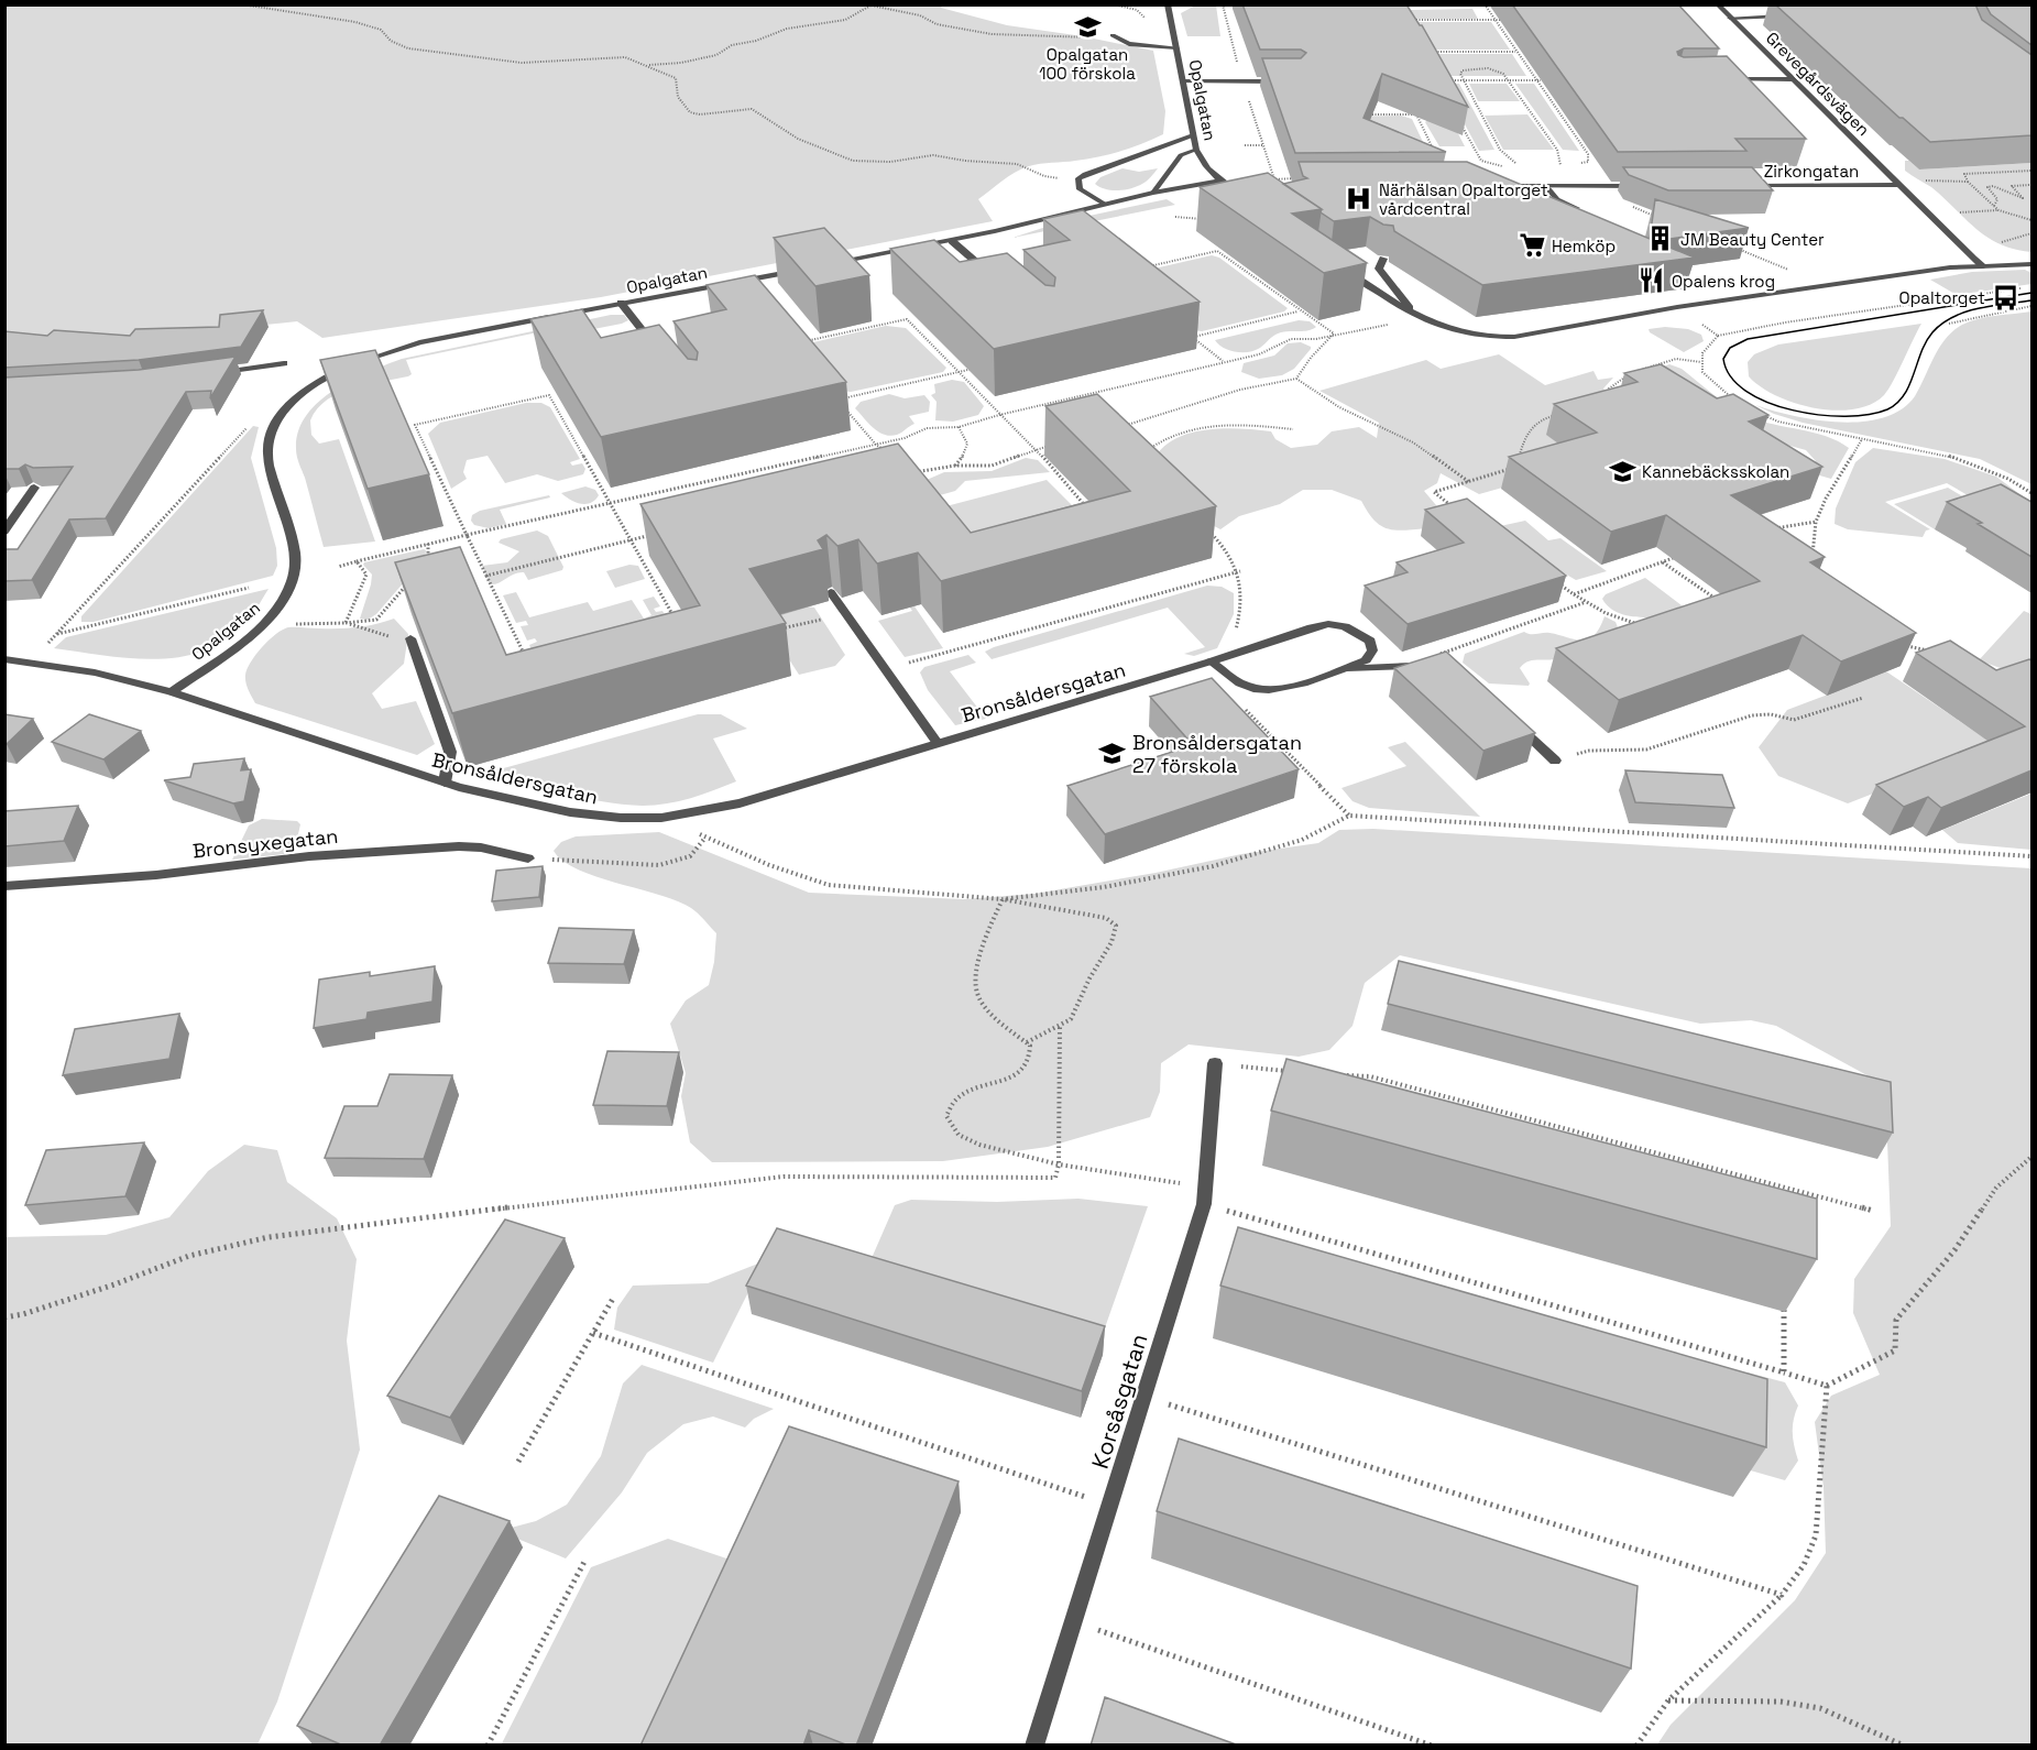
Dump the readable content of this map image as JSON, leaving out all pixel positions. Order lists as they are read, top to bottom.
{
  "streets": {
    "street": [
      "Grevegårdsvägen",
      "Opalgatan",
      "Zirkongatan",
      "Bronsåldersgatan",
      "Bronsyxegatan",
      "Korsåsgatan"
    ]
  },
  "crossings": [
    ["Grevegårdsvägen", "Zirkongatan"],
    ["Opalgatan", "Bronsåldersgatan"]
  ],
  "places": {
    "school or university": ["Opalgatan 100 förskola", "Kannebäcksskolan", "Bronsåldersgatan 27 förskola"],
    "hospital": ["Närhälsan Opaltorget vårdcentral"],
    "building": ["JM Beauty Center"],
    "supermarket": ["Hemköp"],
    "restaurant": ["Opalens krog"],
    "bus stop": ["Opaltorget"]
  }
}
